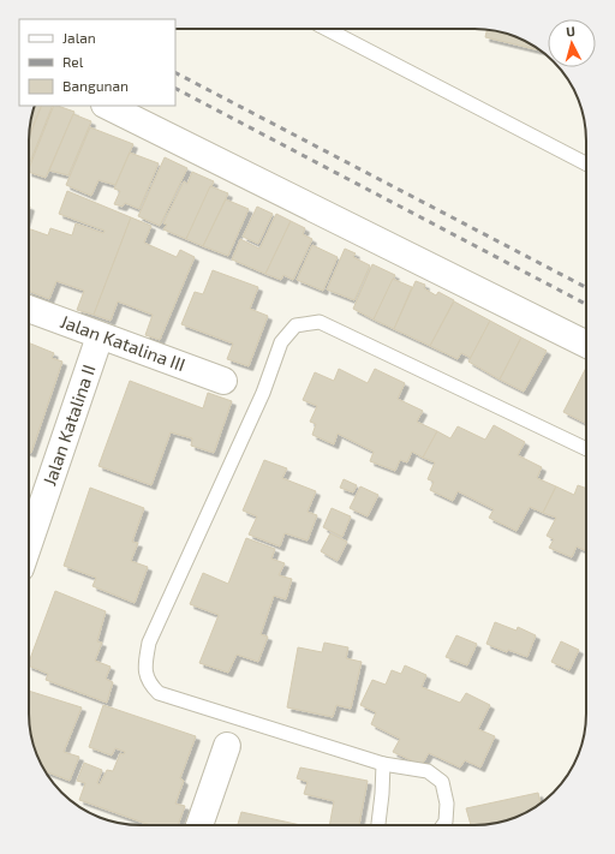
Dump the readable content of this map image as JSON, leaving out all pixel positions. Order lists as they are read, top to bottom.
{
  "streets": {
    "street": ["Jalan Katalina III", "Jalan Katalina II"]
  },
  "crossings": [
    ["Jalan Katalina III", "Jalan Katalina II"]
  ],
  "legend": ["Jalan", "Rel", "Bangunan"],
  "north": "top"
}
